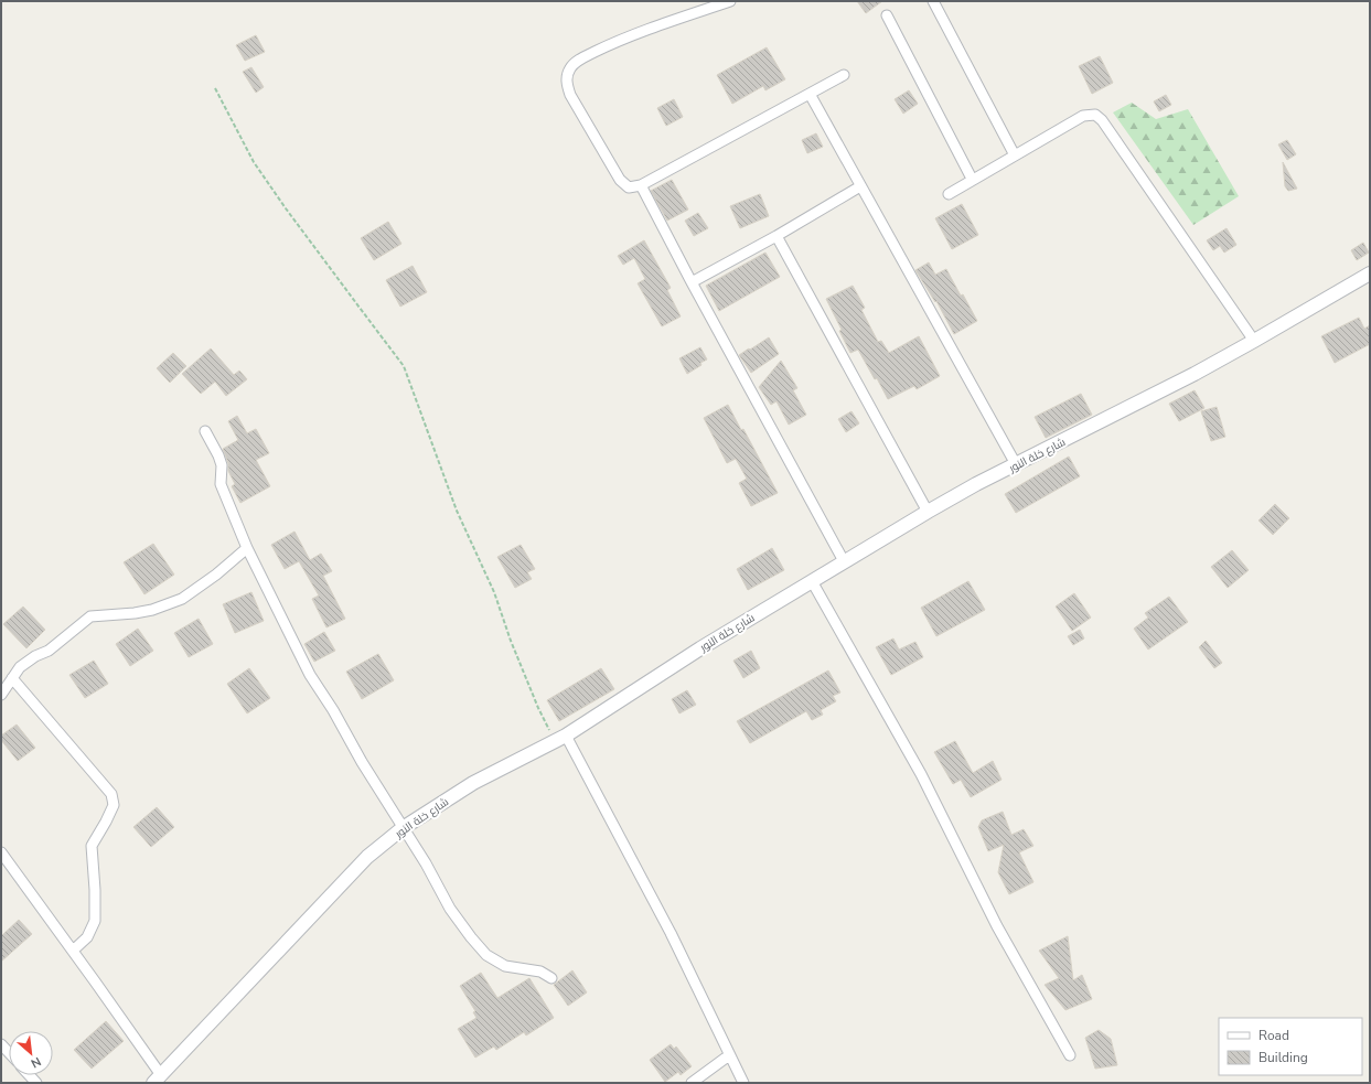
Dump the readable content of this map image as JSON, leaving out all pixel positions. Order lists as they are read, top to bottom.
{
  "streets": {
    "street": ["شارع خلة النور"]
  },
  "legend": ["Road", "Building"],
  "north": "bottom right"
}
